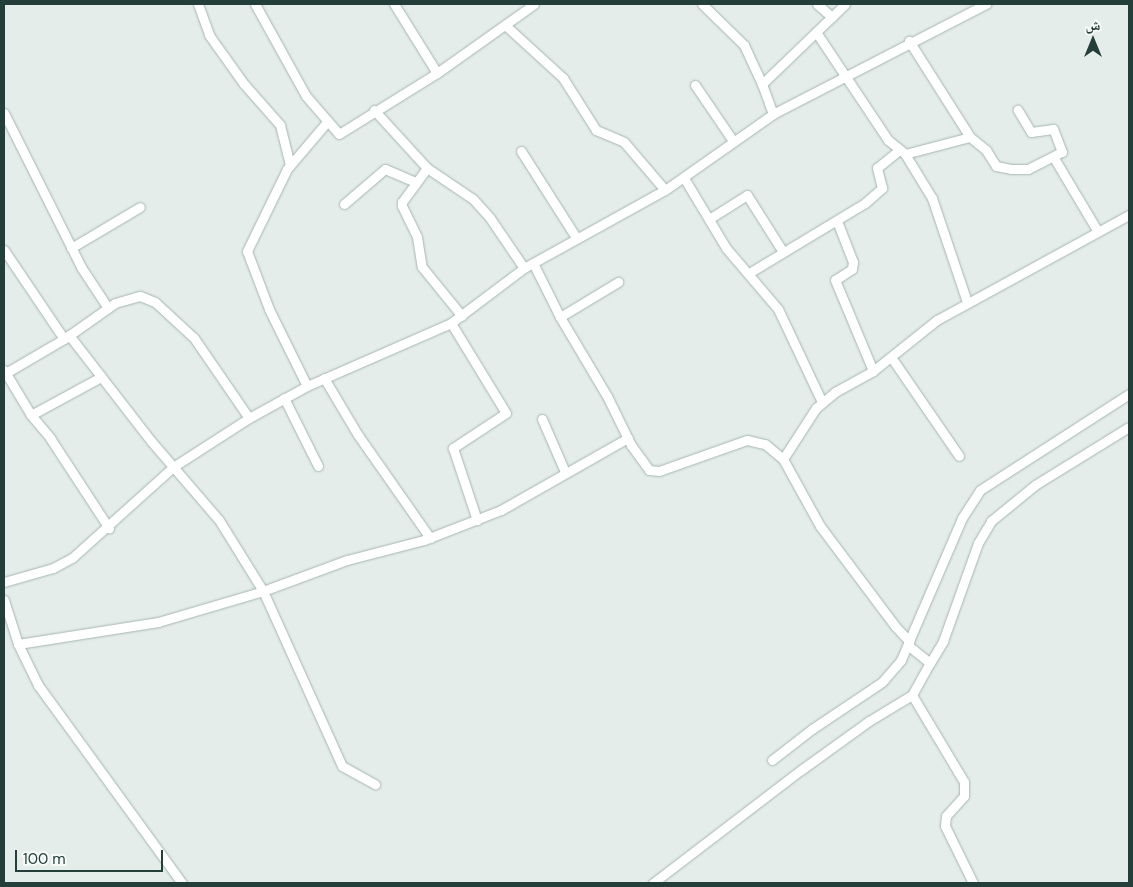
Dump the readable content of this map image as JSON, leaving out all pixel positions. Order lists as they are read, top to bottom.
{
  "scale_bar": "100 m",
  "north": "top"
}
